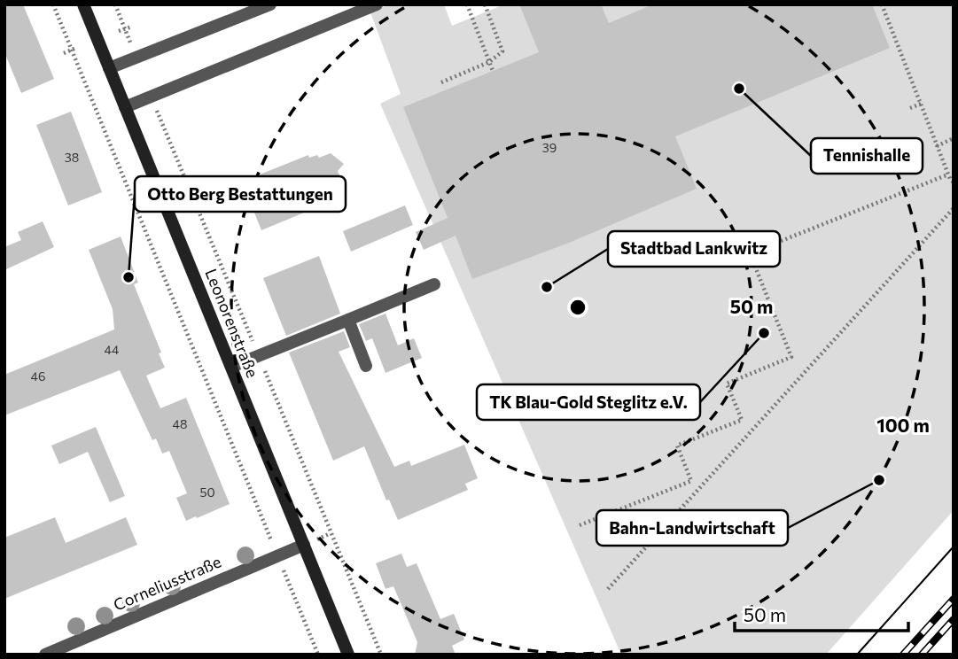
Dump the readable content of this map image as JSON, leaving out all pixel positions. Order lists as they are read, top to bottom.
{
  "streets": {
    "main road": ["Leonorenstraße"],
    "street": ["Corneliusstraße"]
  },
  "crossings": [
    ["Leonorenstraße", "Corneliusstraße"]
  ],
  "places": [
    "Tennishalle",
    "Otto Berg Bestattungen",
    "Stadtbad Lankwitz",
    "TK Blau-Gold Steglitz e.V.",
    "Bahn-Landwirtschaft"
  ],
  "house_numbers": [
    "39",
    "38",
    "44",
    "46",
    "48",
    "50"
  ],
  "scale_bar": "50 m",
  "rings": ["50 m", "100 m"]
}
